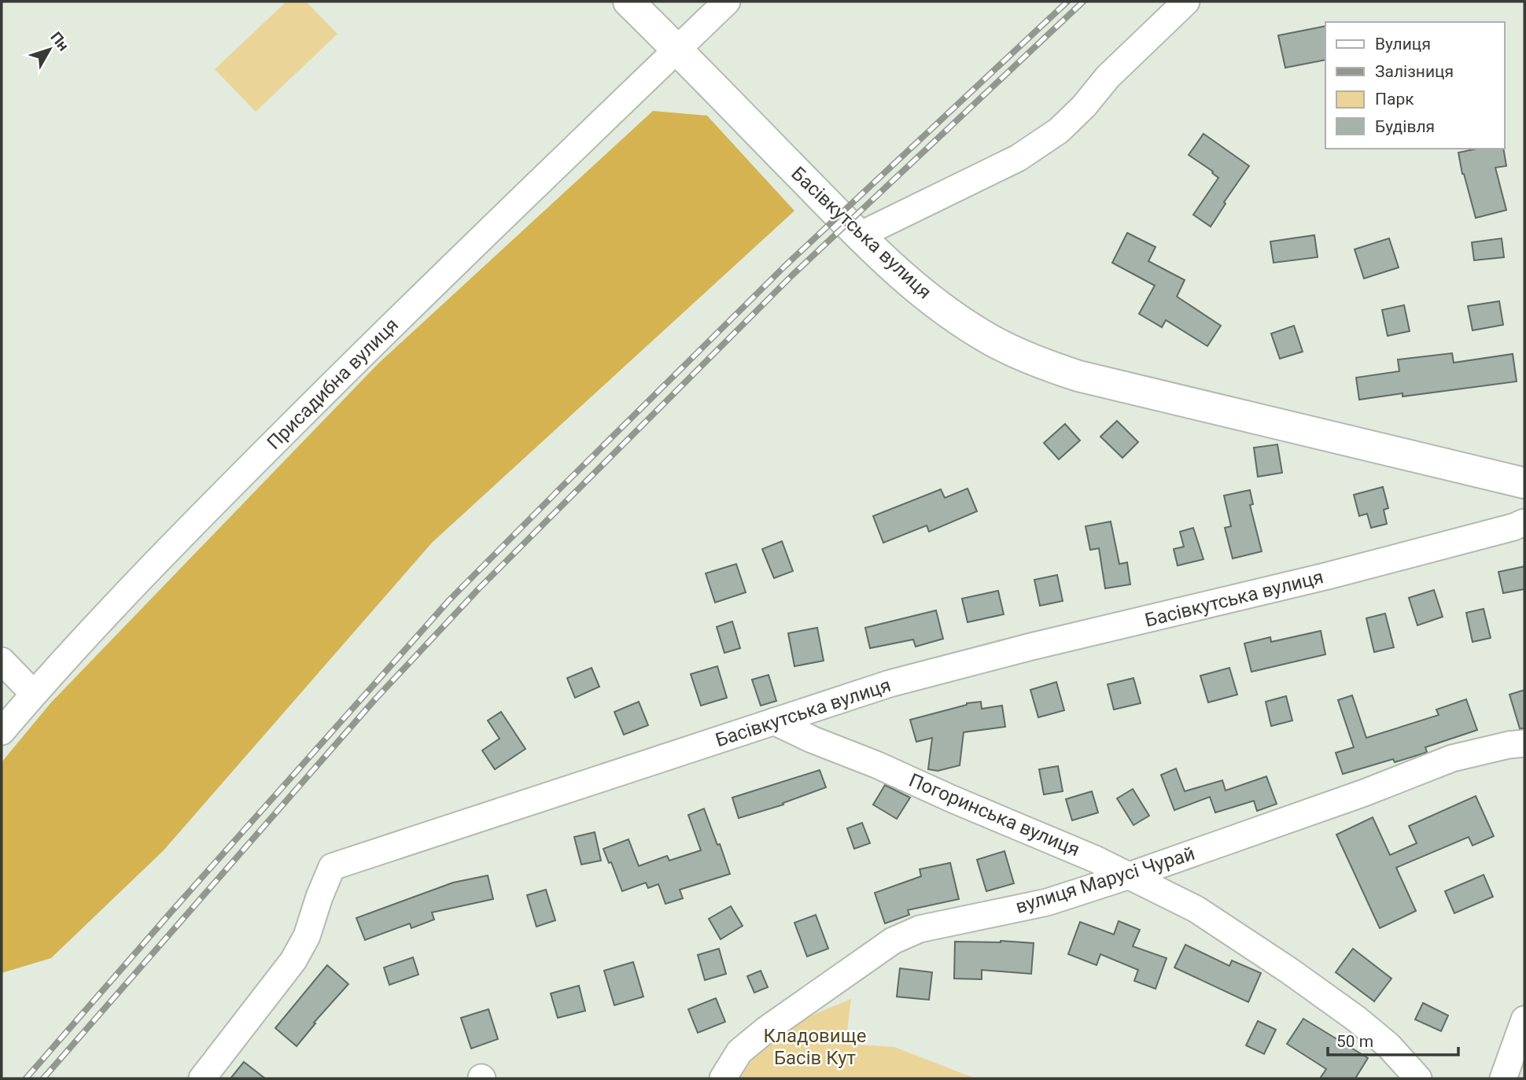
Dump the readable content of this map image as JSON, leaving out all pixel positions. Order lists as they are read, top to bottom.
{
  "streets": {
    "main road": ["Басівкутська вулиця"],
    "street": ["Присадибна вулиця", "Погоринська вулиця", "вулиця Марусі Чурай"]
  },
  "crossings": [
    ["Басівкутська вулиця", "Присадибна вулиця"],
    ["Басівкутська вулиця", "Погоринська вулиця"],
    ["Погоринська вулиця", "вулиця Марусі Чурай"]
  ],
  "parks": ["Кладовище Басів Кут"],
  "legend": [
    "Вулиця",
    "Залізниця",
    "Парк",
    "Будівля"
  ],
  "scale_bar": "50 m",
  "north": "top right"
}
